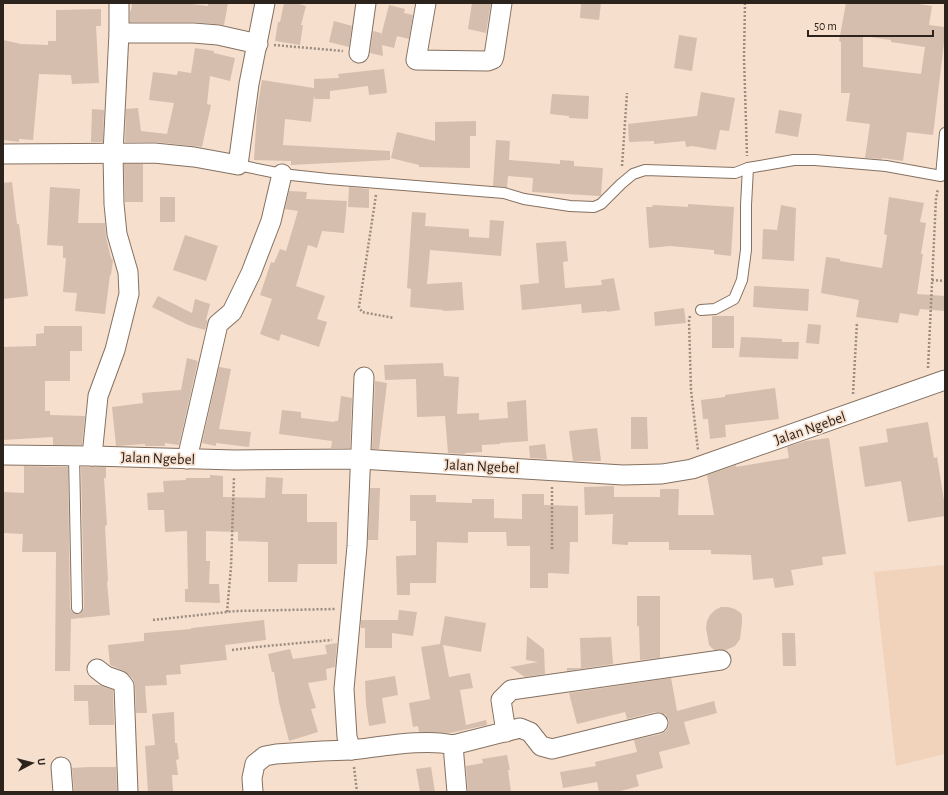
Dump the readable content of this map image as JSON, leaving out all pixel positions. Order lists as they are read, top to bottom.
{
  "streets": {
    "street": ["Jalan Ngebel"]
  },
  "scale_bar": "50 m",
  "north": "right"
}
